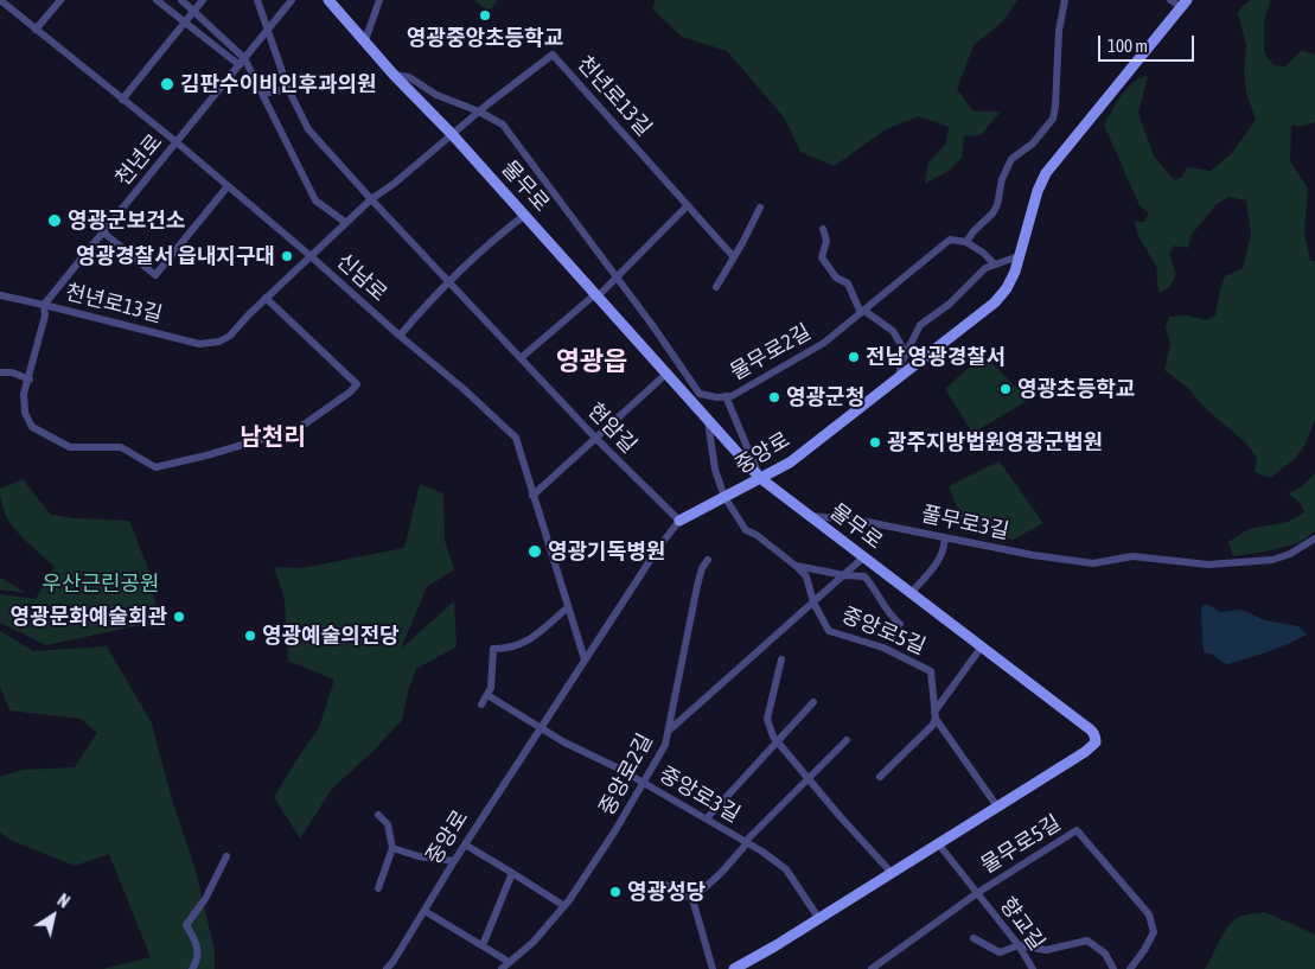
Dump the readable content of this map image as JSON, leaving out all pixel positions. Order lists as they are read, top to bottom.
{
  "streets": {
    "main road": ["물무로", "중앙로"],
    "street": [
      "천년로13길",
      "천년로",
      "신남로",
      "물무로2길",
      "현암길",
      "풀무로3길",
      "중앙로5길",
      "중앙로2길",
      "중앙로3길",
      "물무로5길",
      "향교길"
    ]
  },
  "crossings": [
    ["천년로13길", "천년로"],
    ["천년로13길", "물무로"],
    ["천년로13길", "신남로"],
    ["천년로13길", "물무로2길"],
    ["천년로13길", "현암길"],
    ["천년로", "신남로"],
    ["천년로", "현암길"],
    ["물무로", "물무로2길"],
    ["물무로", "중앙로"],
    ["물무로", "풀무로3길"],
    ["물무로", "중앙로5길"],
    ["물무로", "중앙로3길"],
    ["물무로", "향교길"],
    ["신남로", "중앙로"],
    ["현암길", "중앙로"],
    ["중앙로", "중앙로5길"],
    ["중앙로", "중앙로3길"],
    ["중앙로2길", "중앙로3길"],
    ["물무로5길", "향교길"]
  ],
  "districts": ["영광읍", "남천리"],
  "parks": ["우산근린공원"],
  "places": [
    "영광중앙초등학교",
    "김판수이비인후과의원",
    "영광군보건소",
    "영광경찰서 읍내지구대",
    "전남 영광경찰서",
    "영광초등학교",
    "영광군청",
    "광주지방법원영광군법원",
    "영광기독병원",
    "영광문화예술회관",
    "영광예술의전당",
    "영광성당"
  ],
  "scale_bar": "100 m",
  "north": "top right"
}
